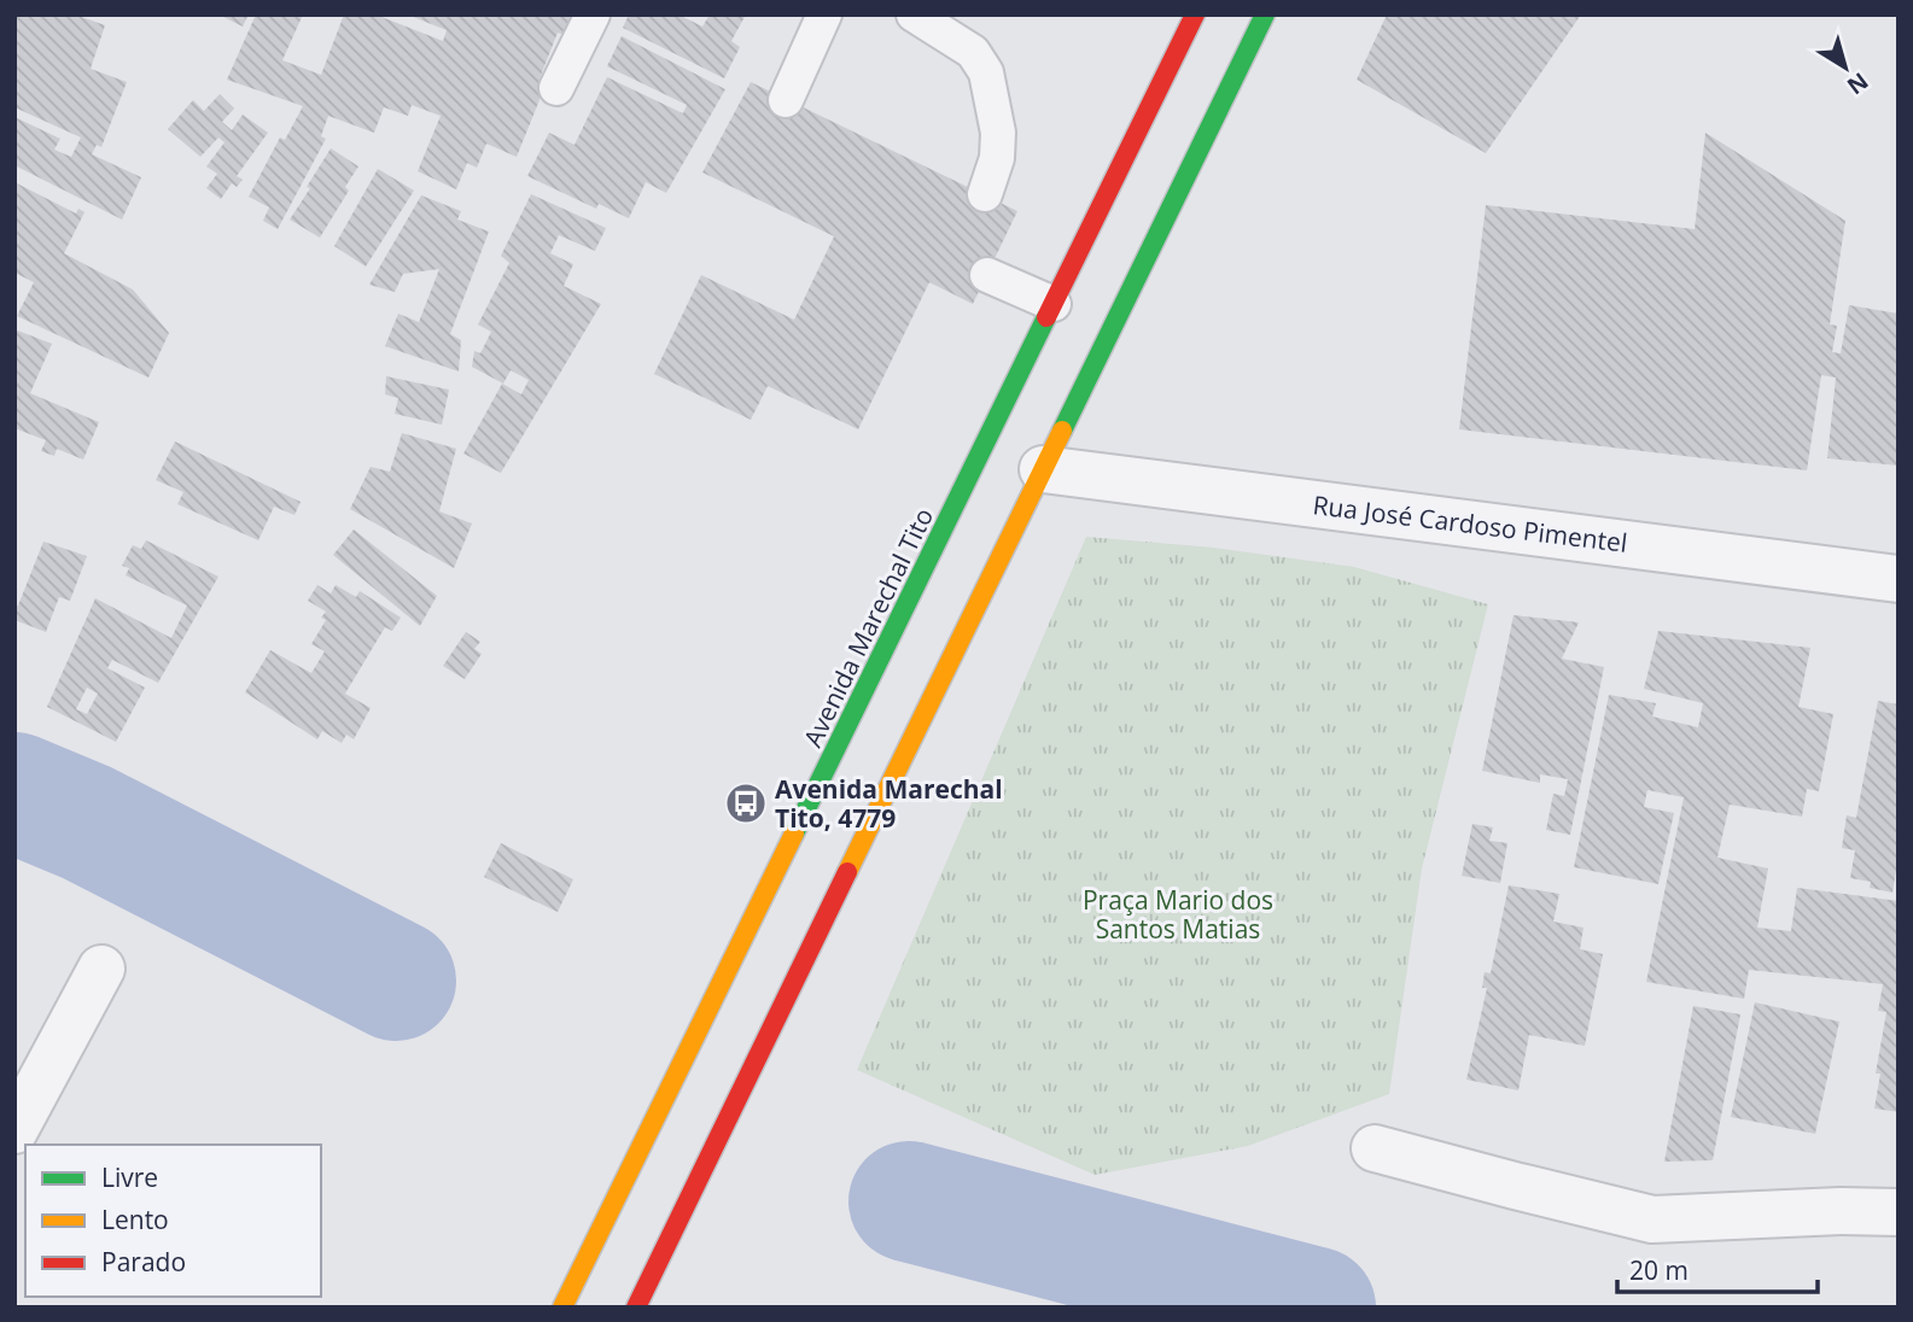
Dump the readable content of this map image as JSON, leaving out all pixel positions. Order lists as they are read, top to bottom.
{
  "streets": {
    "main road": ["Avenida Marechal Tito"],
    "street": ["Rua José Cardoso Pimentel"]
  },
  "parks": ["Praça Mario dos Santos Matias"],
  "places": {
    "bus stop": ["Avenida Marechal Tito, 4779"]
  },
  "legend": ["Livre", "Lento", "Parado"],
  "scale_bar": "20 m",
  "north": "bottom right"
}
